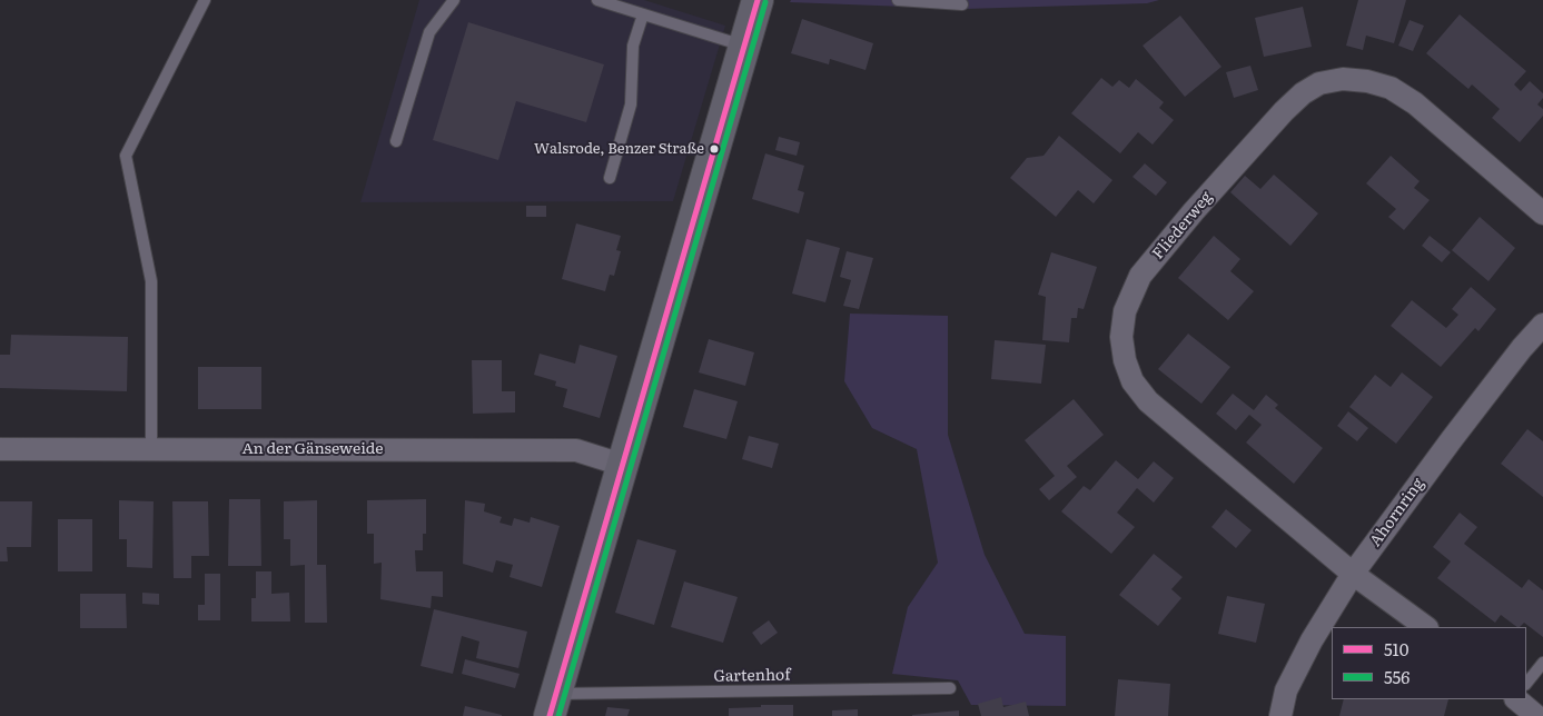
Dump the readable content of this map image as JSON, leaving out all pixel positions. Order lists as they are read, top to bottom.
{
  "streets": {
    "street": ["Fliederweg", "An der Gänseweide", "Ahornring"],
    "lane": ["Gartenhof"]
  },
  "crossings": [
    ["Fliederweg", "Ahornring"]
  ],
  "places": ["Walsrode, Benzer Straße"],
  "lines": ["transit line 510", "transit line 556"],
  "legend": ["510", "556"]
}
